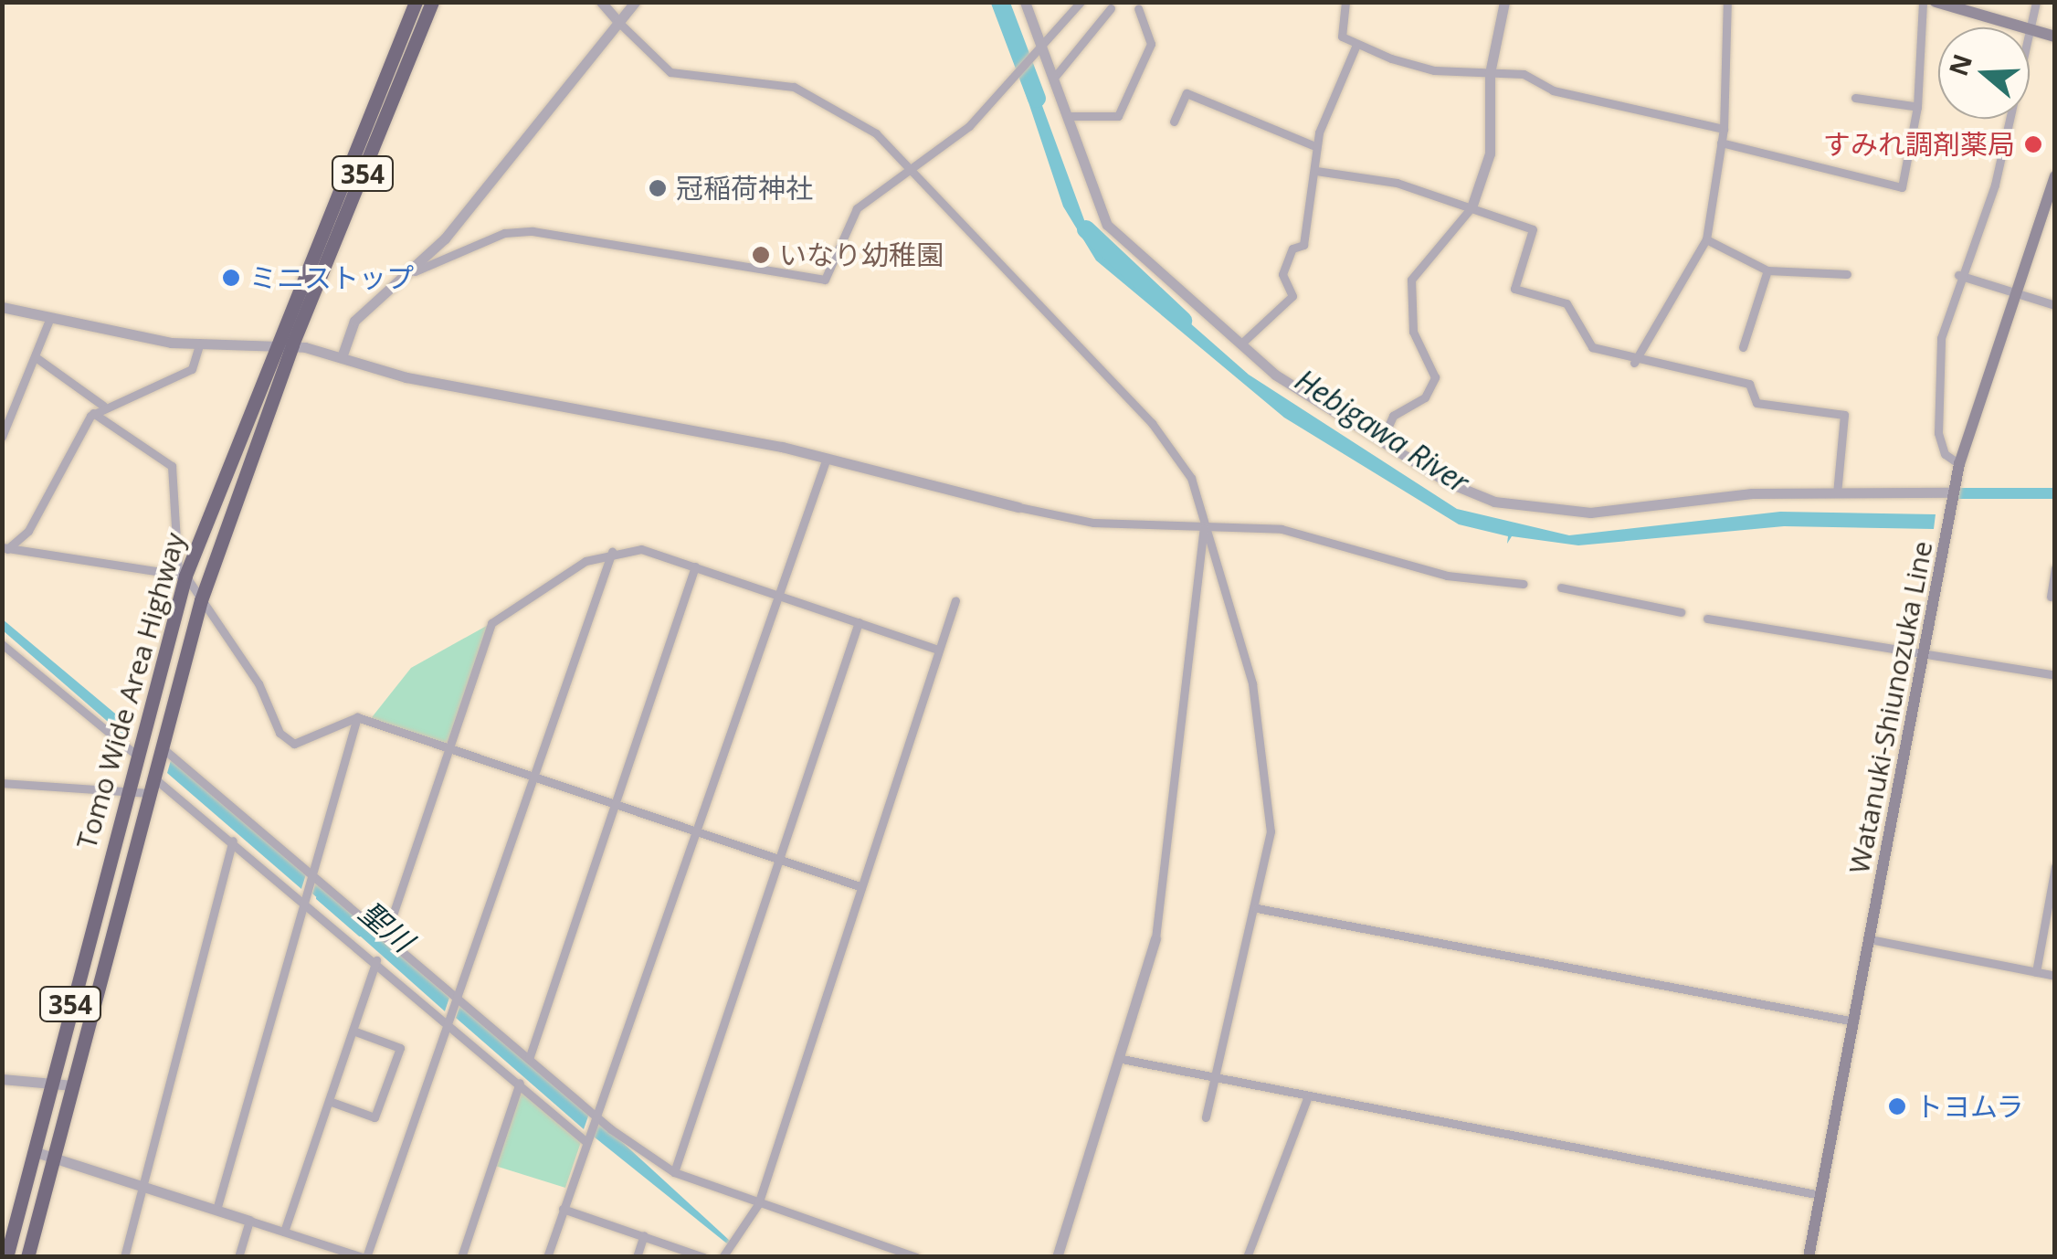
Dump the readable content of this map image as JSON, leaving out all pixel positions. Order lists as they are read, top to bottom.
{
  "streets": {
    "highway": ["354", "Tomo Wide Area Highway"],
    "main road": ["Watanuki-Shiunozuka Line"]
  },
  "water": ["Hebigawa River", "聖川"],
  "places": [
    "すみれ調剤薬局",
    "冠稲荷神社",
    "いなり幼稚園",
    "ミニストップ",
    "トヨムラ"
  ],
  "north": "left"
}
